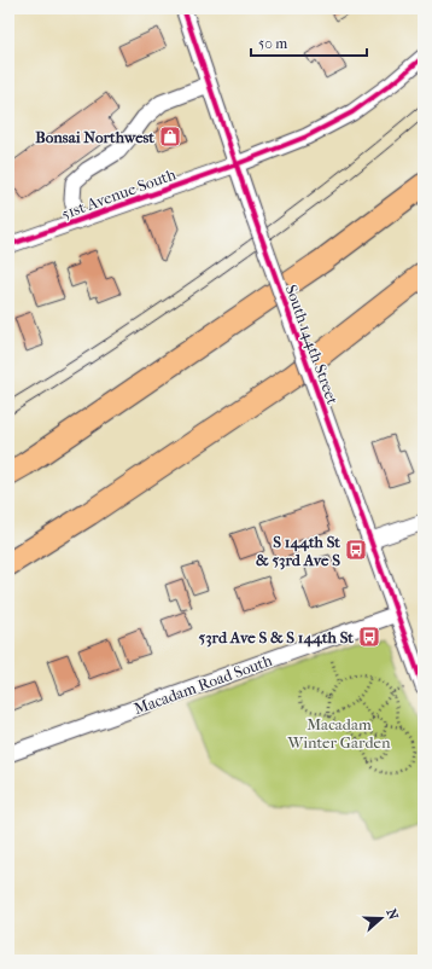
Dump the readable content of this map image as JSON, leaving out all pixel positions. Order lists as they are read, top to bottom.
{
  "streets": {
    "street": ["51st Avenue South", "South 144th Street", "Macadam Road South"]
  },
  "crossings": [
    ["51st Avenue South", "South 144th Street"],
    ["South 144th Street", "Macadam Road South"]
  ],
  "parks": ["Macadam Winter Garden"],
  "places": {
    "shop": ["Bonsai Northwest"],
    "bus stop": ["S 144th St & 53rd Ave S", "53rd Ave S & S 144th St"]
  },
  "scale_bar": "50 m",
  "north": "right"
}
